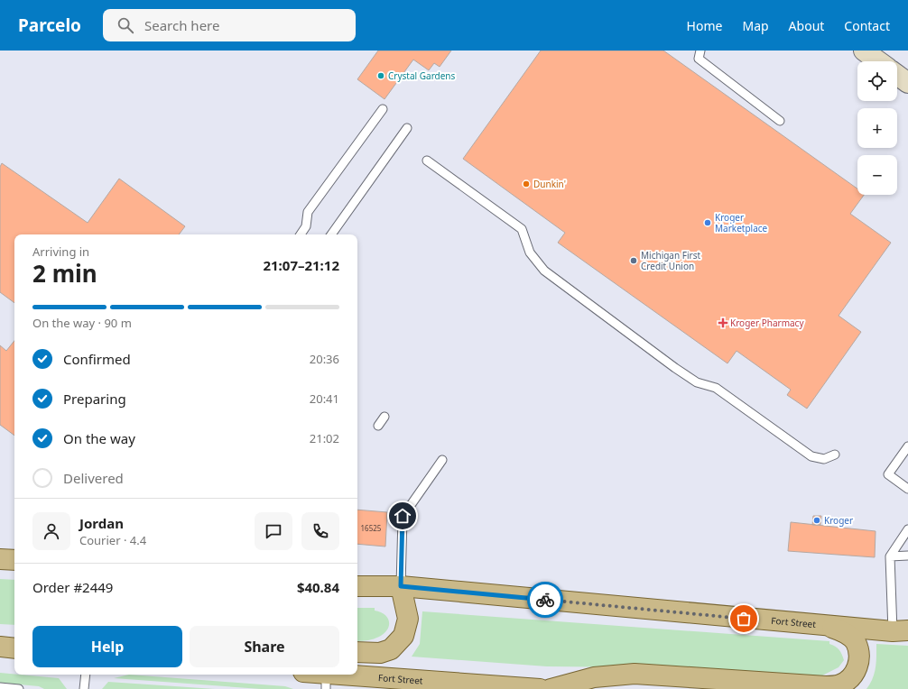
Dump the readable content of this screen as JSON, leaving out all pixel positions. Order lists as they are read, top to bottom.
{
  "streets": {
    "main road": ["Fort Street"]
  },
  "places": {
    "other": [
      "Crystal Gardens",
      "Dunkin'",
      "Kroger Marketplace",
      "Michigan First Credit Union",
      "Kroger"
    ],
    "health": ["Kroger Pharmacy"]
  },
  "house_numbers": ["16525"],
  "page": {
    "header": "Parcelo",
    "search": "Search here",
    "nav": [
      "Home",
      "Map",
      "About",
      "Contact"
    ],
    "map_buttons": ["+", "−"],
    "heading": ["2 min", "Arriving in", "21:07–21:12"],
    "panel": [
      "Jordan",
      "Courier · 4.4",
      "Order #2449",
      "$40.84"
    ],
    "bar": "On the way · 90 m",
    "list": [
      ["Confirmed", "20:36"],
      ["Preparing", "20:41"],
      ["On the way", "21:02"],
      "Delivered"
    ],
    "buttons": ["Help", "Share"]
  }
}
